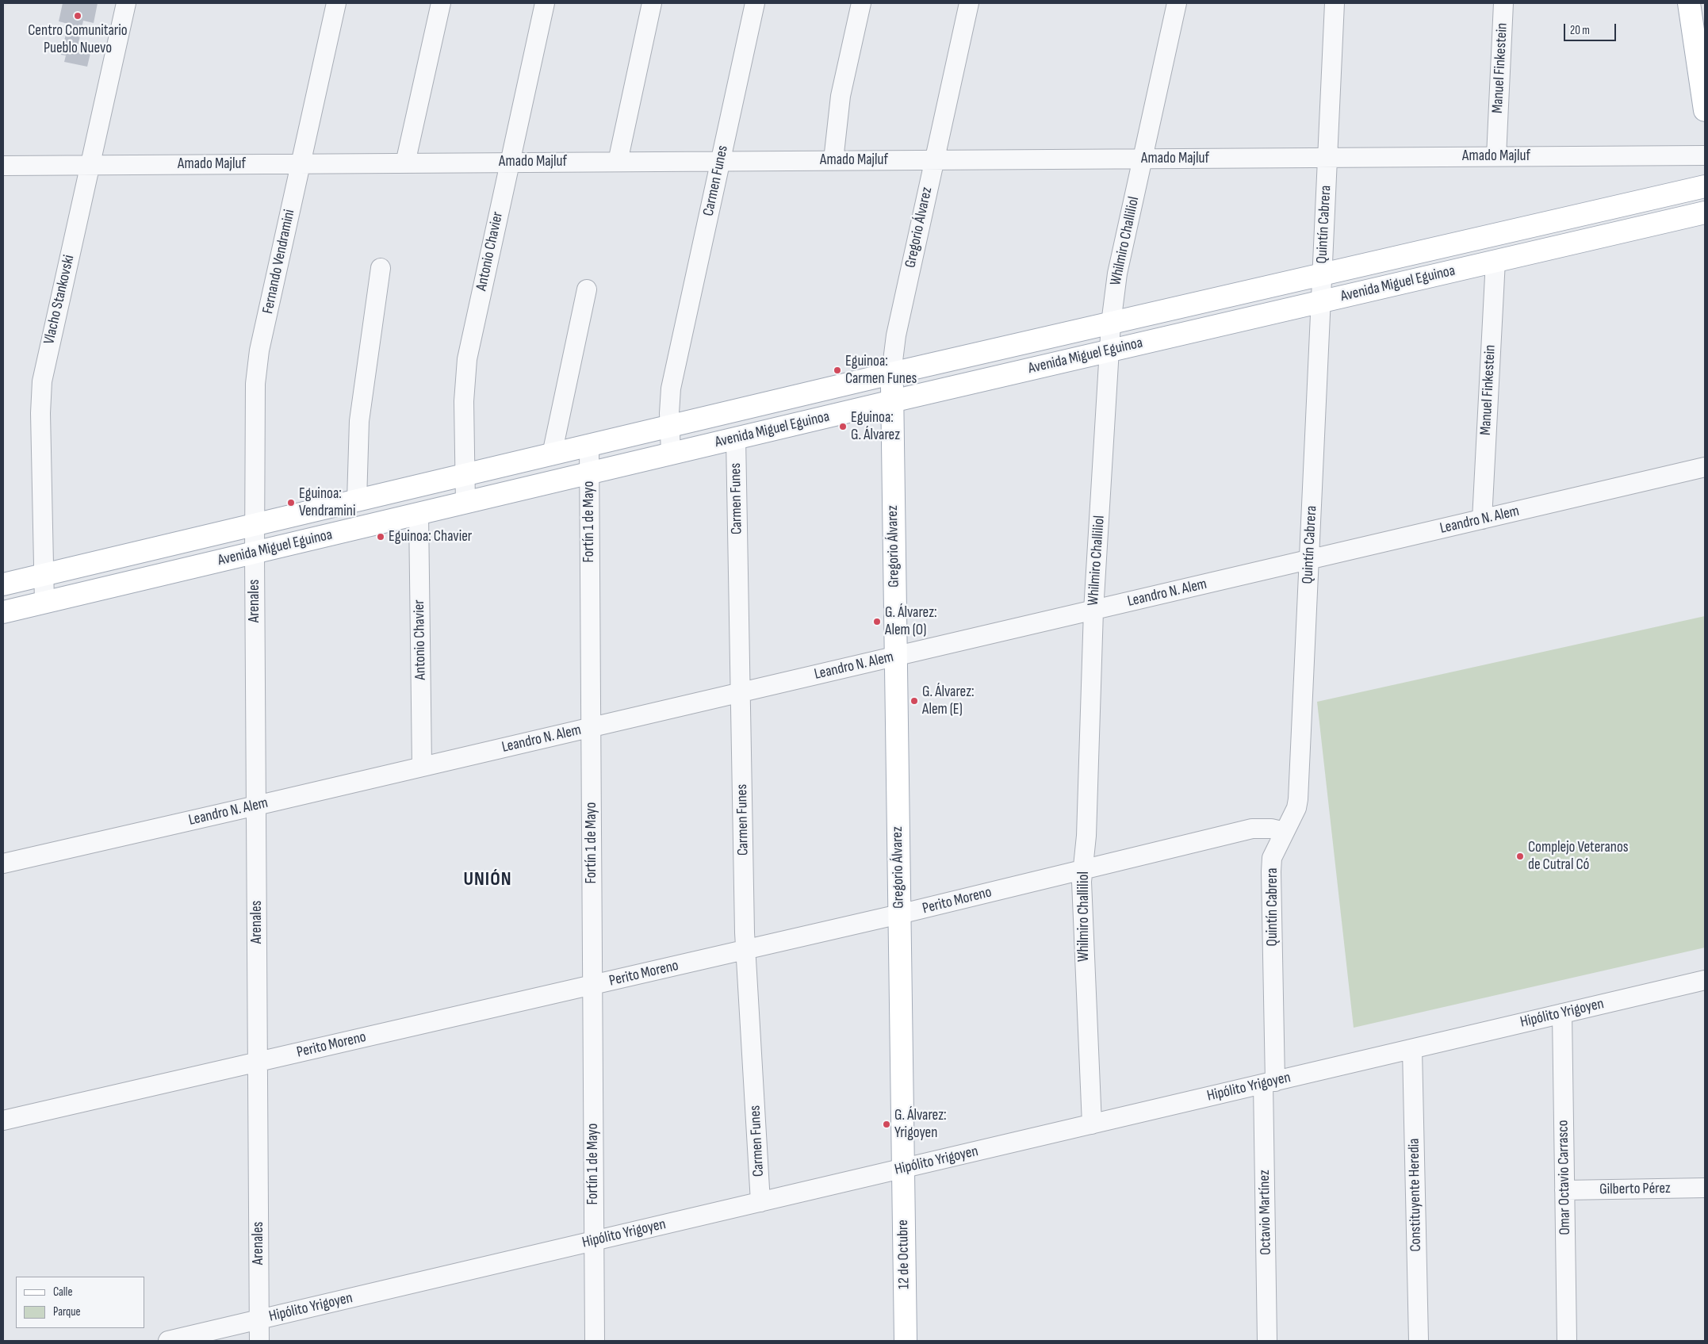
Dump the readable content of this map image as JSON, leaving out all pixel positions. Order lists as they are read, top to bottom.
{
  "streets": {
    "main road": ["Gregorio Álvarez", "Avenida Miguel Eguinoa", "12 de Octubre"],
    "street": [
      "Manuel Finkestein",
      "Amado Majluf",
      "Carmen Funes",
      "Quintín Cabrera",
      "Whilmiro Challiliol",
      "Antonio Chavier",
      "Fernando Vendramini",
      "Vlacho Stankovski",
      "Leandro N. Alem",
      "Fortín 1 de Mayo",
      "Arenales",
      "Perito Moreno",
      "Hipólito Yrigoyen",
      "Omar Octavio Carrasco",
      "Gilberto Pérez",
      "Constituyente Heredia",
      "Octavio Martínez"
    ]
  },
  "crossings": [
    ["Manuel Finkestein", "Amado Majluf"],
    ["Manuel Finkestein", "Avenida Miguel Eguinoa"],
    ["Manuel Finkestein", "Leandro N. Alem"],
    ["Amado Majluf", "Carmen Funes"],
    ["Amado Majluf", "Quintín Cabrera"],
    ["Amado Majluf", "Gregorio Álvarez"],
    ["Amado Majluf", "Whilmiro Challiliol"],
    ["Amado Majluf", "Antonio Chavier"],
    ["Amado Majluf", "Fernando Vendramini"],
    ["Amado Majluf", "Vlacho Stankovski"],
    ["Carmen Funes", "Avenida Miguel Eguinoa"],
    ["Carmen Funes", "Leandro N. Alem"],
    ["Carmen Funes", "Perito Moreno"],
    ["Carmen Funes", "Hipólito Yrigoyen"],
    ["Quintín Cabrera", "Avenida Miguel Eguinoa"],
    ["Quintín Cabrera", "Leandro N. Alem"],
    ["Quintín Cabrera", "Perito Moreno"],
    ["Quintín Cabrera", "Hipólito Yrigoyen"],
    ["Quintín Cabrera", "Octavio Martínez"],
    ["Gregorio Álvarez", "Avenida Miguel Eguinoa"],
    ["Gregorio Álvarez", "Leandro N. Alem"],
    ["Gregorio Álvarez", "Perito Moreno"],
    ["Gregorio Álvarez", "Hipólito Yrigoyen"],
    ["Gregorio Álvarez", "12 de Octubre"],
    ["Whilmiro Challiliol", "Avenida Miguel Eguinoa"],
    ["Whilmiro Challiliol", "Leandro N. Alem"],
    ["Whilmiro Challiliol", "Perito Moreno"],
    ["Whilmiro Challiliol", "Hipólito Yrigoyen"],
    ["Antonio Chavier", "Avenida Miguel Eguinoa"],
    ["Antonio Chavier", "Leandro N. Alem"],
    ["Fernando Vendramini", "Avenida Miguel Eguinoa"],
    ["Fernando Vendramini", "Arenales"],
    ["Avenida Miguel Eguinoa", "Vlacho Stankovski"],
    ["Avenida Miguel Eguinoa", "Fortín 1 de Mayo"],
    ["Avenida Miguel Eguinoa", "Arenales"],
    ["Leandro N. Alem", "Fortín 1 de Mayo"],
    ["Leandro N. Alem", "Arenales"],
    ["Fortín 1 de Mayo", "Perito Moreno"],
    ["Fortín 1 de Mayo", "Hipólito Yrigoyen"],
    ["Arenales", "Perito Moreno"],
    ["Arenales", "Hipólito Yrigoyen"],
    ["Hipólito Yrigoyen", "Omar Octavio Carrasco"],
    ["Hipólito Yrigoyen", "Constituyente Heredia"],
    ["Hipólito Yrigoyen", "Octavio Martínez"],
    ["Hipólito Yrigoyen", "12 de Octubre"],
    ["Omar Octavio Carrasco", "Gilberto Pérez"]
  ],
  "districts": ["UNIÓN"],
  "places": [
    "Centro Comunitario Pueblo Nuevo",
    "Eguinoa: Carmen Funes",
    "Eguinoa: G. Álvarez",
    "Eguinoa: Vendramini",
    "Eguinoa: Chavier",
    "G. Álvarez: Alem (O)",
    "G. Álvarez: Alem (E)",
    "Complejo Veteranos de Cutral Có",
    "G. Álvarez: Yrigoyen"
  ],
  "legend": ["Calle", "Parque"],
  "scale_bar": "20 m"
}
